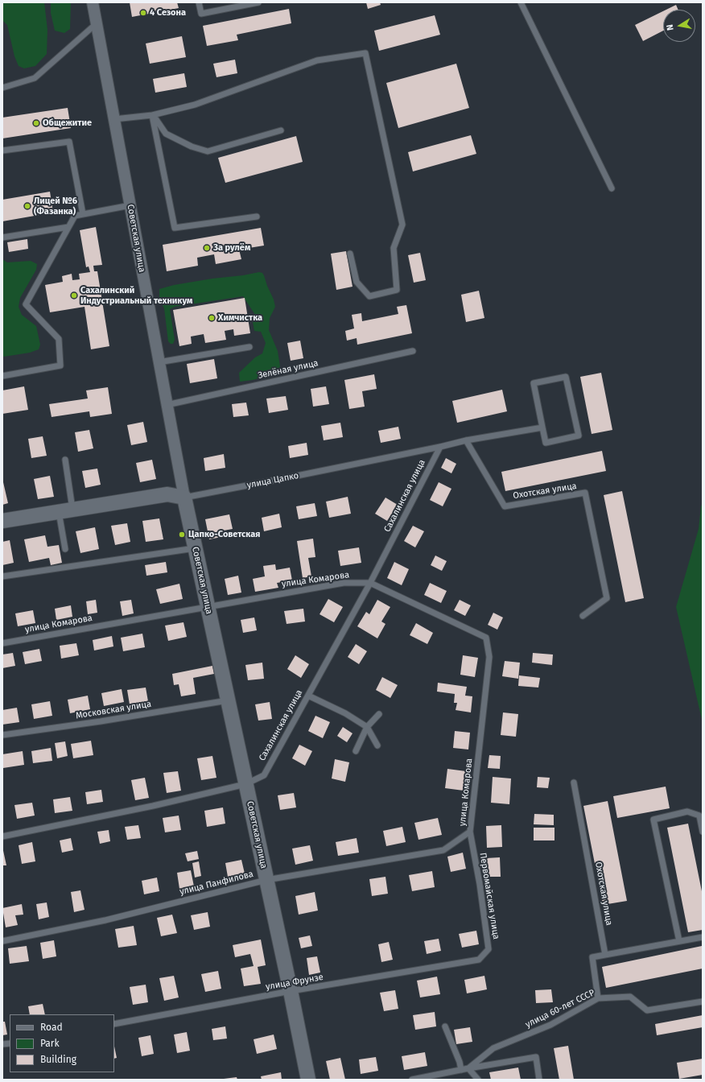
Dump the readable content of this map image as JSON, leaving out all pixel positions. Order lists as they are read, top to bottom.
{
  "streets": {
    "street": ["Советская улица", "улица Цапко"],
    "lane": [
      "Зелёная улица",
      "Охотская улица",
      "Сахалинская улица",
      "улица Комарова",
      "Московская улица",
      "улица Панфилова",
      "Первомайская улица",
      "улица Фрунзе",
      "улица 60-лет СССР"
    ]
  },
  "crossings": [
    ["Советская улица", "Зелёная улица"],
    ["Советская улица", "улица Цапко"],
    ["Советская улица", "Сахалинская улица"],
    ["Советская улица", "улица Комарова"],
    ["Советская улица", "Московская улица"],
    ["Советская улица", "улица Панфилова"],
    ["Советская улица", "улица Фрунзе"],
    ["улица Цапко", "Охотская улица"],
    ["улица Цапко", "Сахалинская улица"],
    ["Сахалинская улица", "улица Комарова"],
    ["улица Комарова", "улица Панфилова"],
    ["улица Комарова", "Первомайская улица"],
    ["улица Панфилова", "Первомайская улица"],
    ["Первомайская улица", "улица Фрунзе"]
  ],
  "places": [
    "4 Сезона",
    "Общежитие",
    "Лицей №6 (Фазанка)",
    "За рулём",
    "Сахалинский Индустриальный техникум",
    "Химчистка",
    "Цапко-Советская"
  ],
  "legend": ["Road", "Park", "Building"],
  "north": "left"
}
